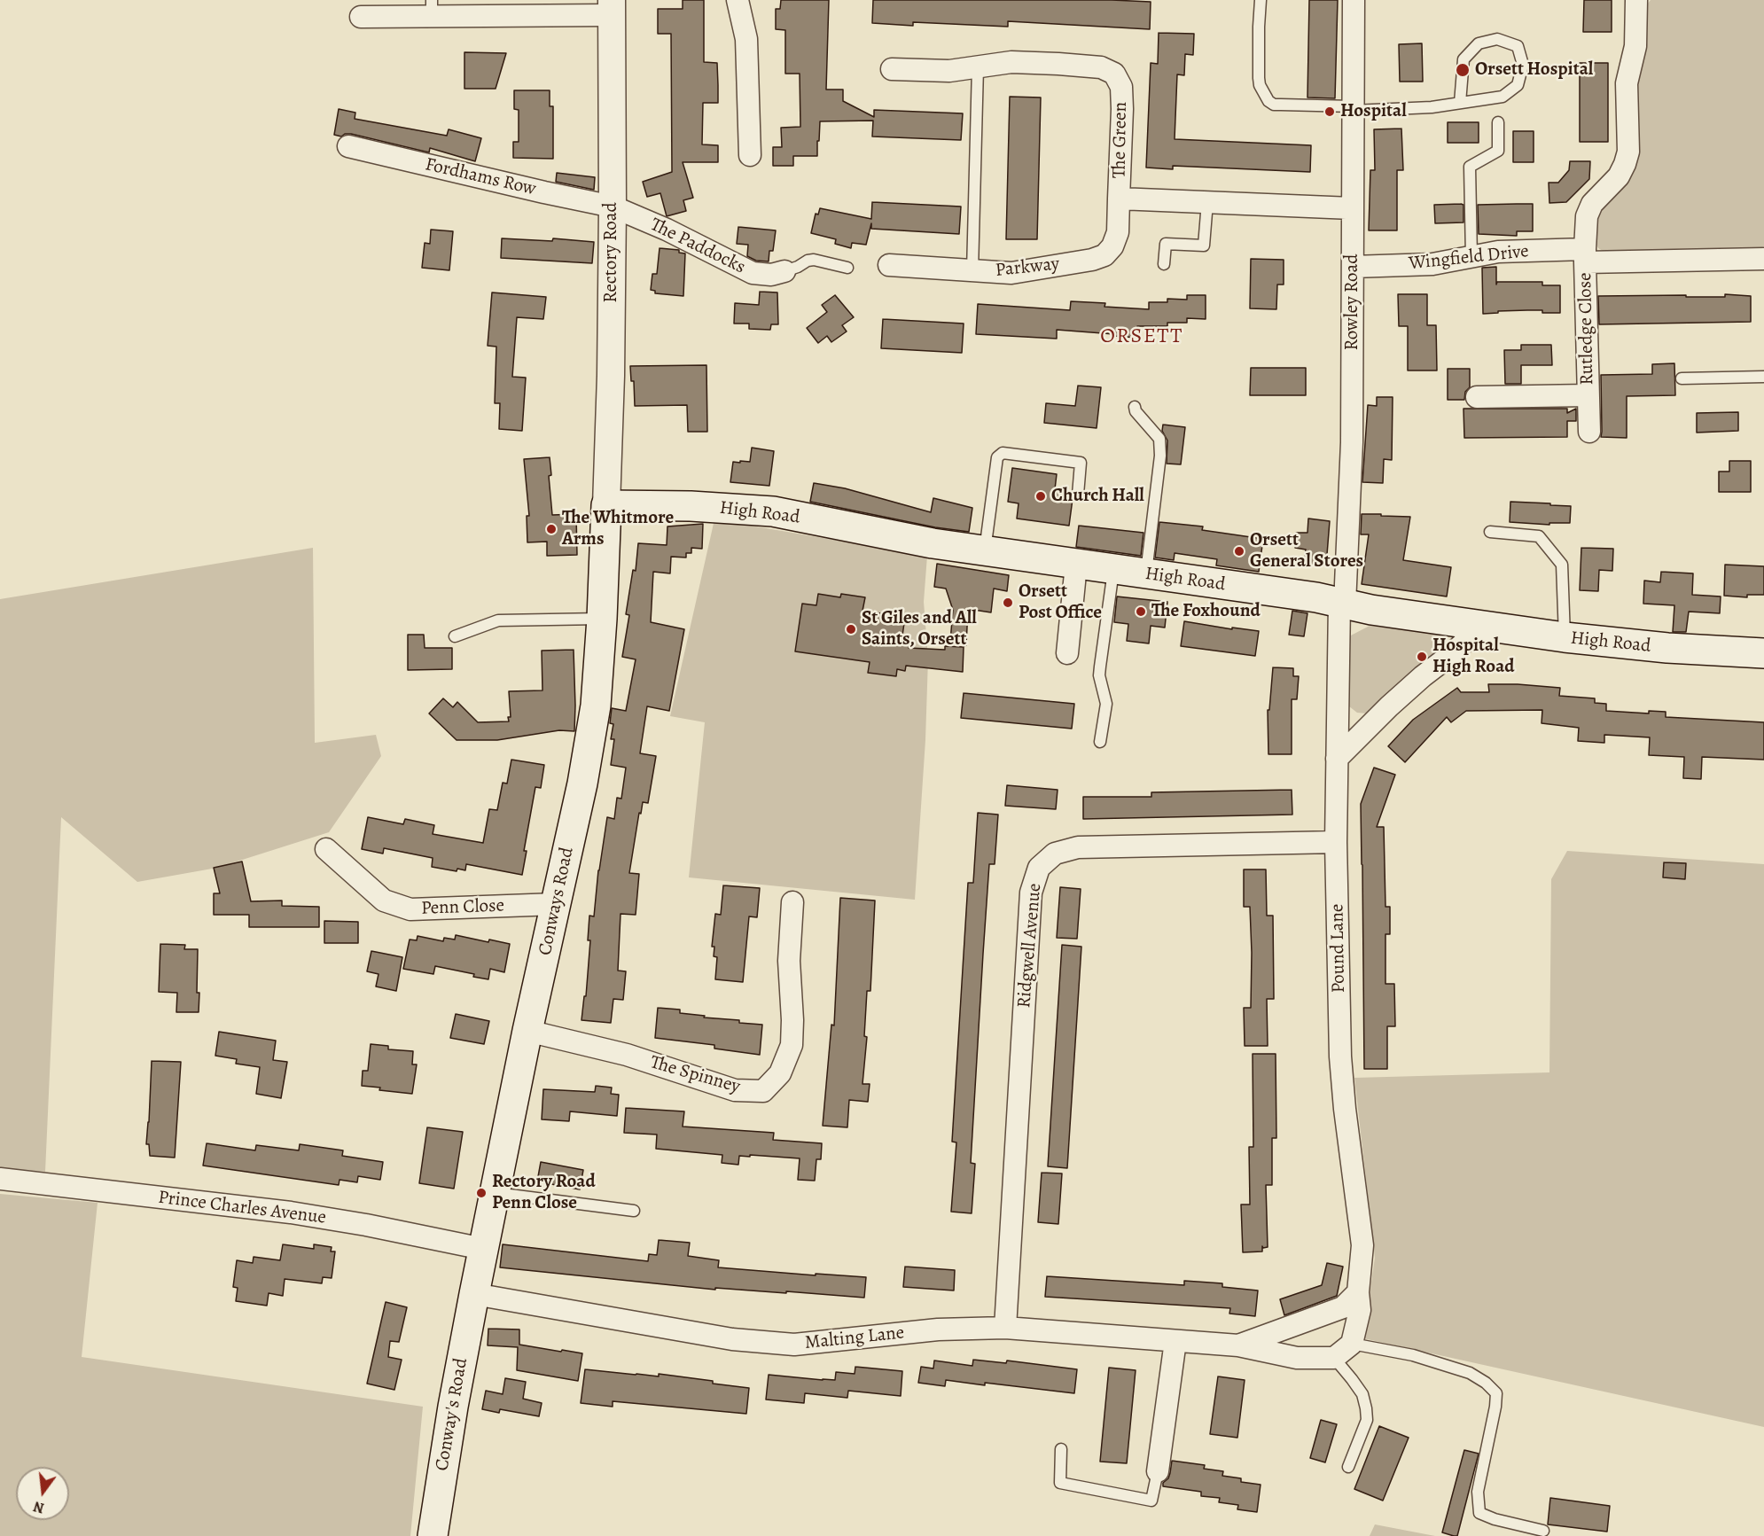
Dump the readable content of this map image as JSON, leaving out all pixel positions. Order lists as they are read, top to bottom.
{
  "streets": {
    "main road": ["High Road", "Conways Road", "Conway's Road"],
    "street": [
      "The Green",
      "Fordhams Row",
      "The Paddocks",
      "Rectory Road",
      "Wingfield Drive",
      "Parkway",
      "Rowley Road",
      "Rutledge Close",
      "Penn Close",
      "Ridgwell Avenue",
      "Pound Lane",
      "The Spinney",
      "Prince Charles Avenue",
      "Malting Lane"
    ]
  },
  "crossings": [
    ["The Green", "Parkway"],
    ["The Green", "Rowley Road"],
    ["Fordhams Row", "The Paddocks"],
    ["Fordhams Row", "Rectory Road"],
    ["The Paddocks", "Rectory Road"],
    ["Rectory Road", "High Road"],
    ["Rectory Road", "Conways Road"],
    ["Wingfield Drive", "Rowley Road"],
    ["Wingfield Drive", "Rutledge Close"],
    ["Rowley Road", "High Road"],
    ["Rowley Road", "Pound Lane"],
    ["High Road", "Conways Road"],
    ["High Road", "Pound Lane"],
    ["Conways Road", "Penn Close"],
    ["Conways Road", "The Spinney"],
    ["Conways Road", "Prince Charles Avenue"],
    ["Conways Road", "Malting Lane"],
    ["Conways Road", "Conway's Road"],
    ["Ridgwell Avenue", "Pound Lane"],
    ["Ridgwell Avenue", "Malting Lane"],
    ["Pound Lane", "Malting Lane"],
    ["Malting Lane", "Conway's Road"]
  ],
  "districts": ["ORSETT"],
  "places": [
    "Orsett Hospital",
    "Hospital",
    "Church Hall",
    "The Whitmore Arms",
    "Orsett General Stores",
    "Orsett Post Office",
    "The Foxhound",
    "St Giles and All Saints, Orsett",
    "Hospital High Road",
    "Rectory Road Penn Close"
  ],
  "north": "bottom"
}
